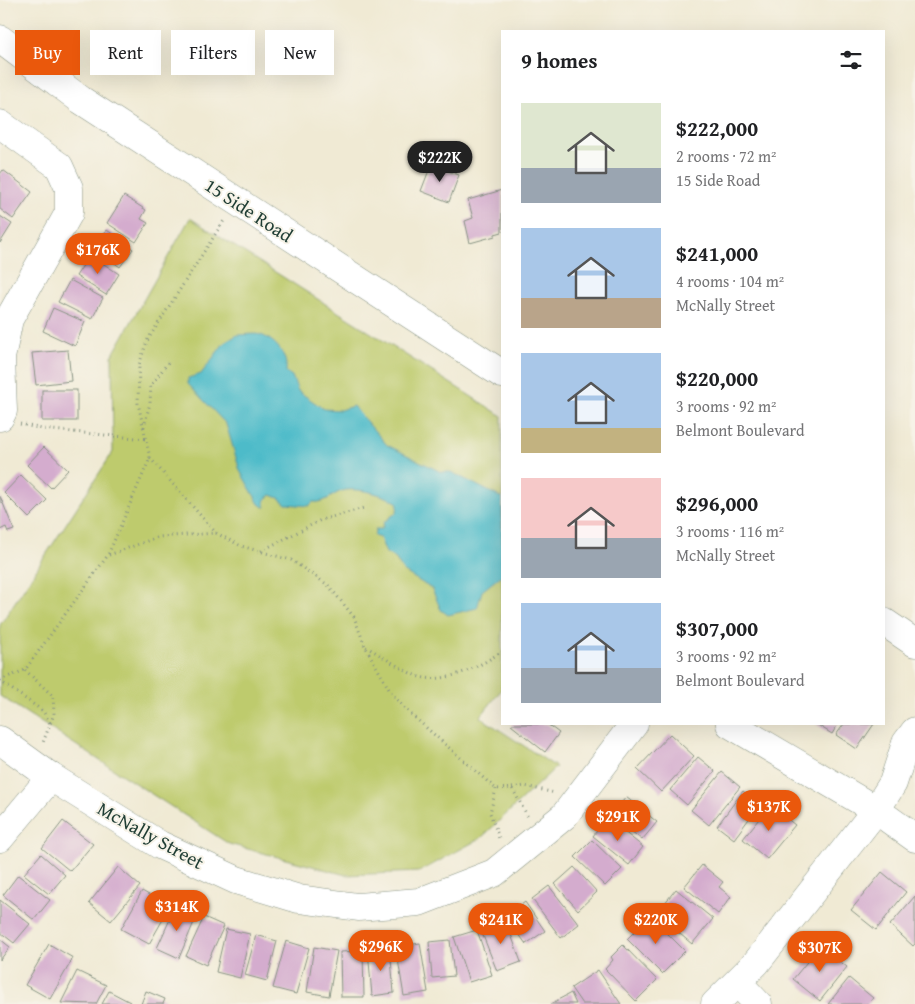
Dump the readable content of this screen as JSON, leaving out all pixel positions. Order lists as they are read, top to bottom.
{
  "streets": {
    "street": ["15 Side Road", "McNally Street"]
  },
  "page": {
    "chip": [
      "Buy",
      "Rent",
      "Filters",
      "New"
    ],
    "heading": "9 homes",
    "list": [
      {
        "name": "$222,000",
        "note": "2 rooms · 72 m² · 15 Side Road"
      },
      {
        "name": "$241,000",
        "note": "4 rooms · 104 m² · McNally Street"
      },
      {
        "name": "$220,000",
        "note": "3 rooms · 92 m² · Belmont Boulevard"
      },
      {
        "name": "$296,000",
        "note": "3 rooms · 116 m² · McNally Street"
      },
      {
        "name": "$307,000",
        "note": "3 rooms · 92 m² · Belmont Boulevard"
      }
    ],
    "price": [
      "$222K",
      "$176K",
      "$137K",
      "$291K",
      "$314K",
      "$241K",
      "$220K",
      "$296K",
      "$307K"
    ]
  }
}
